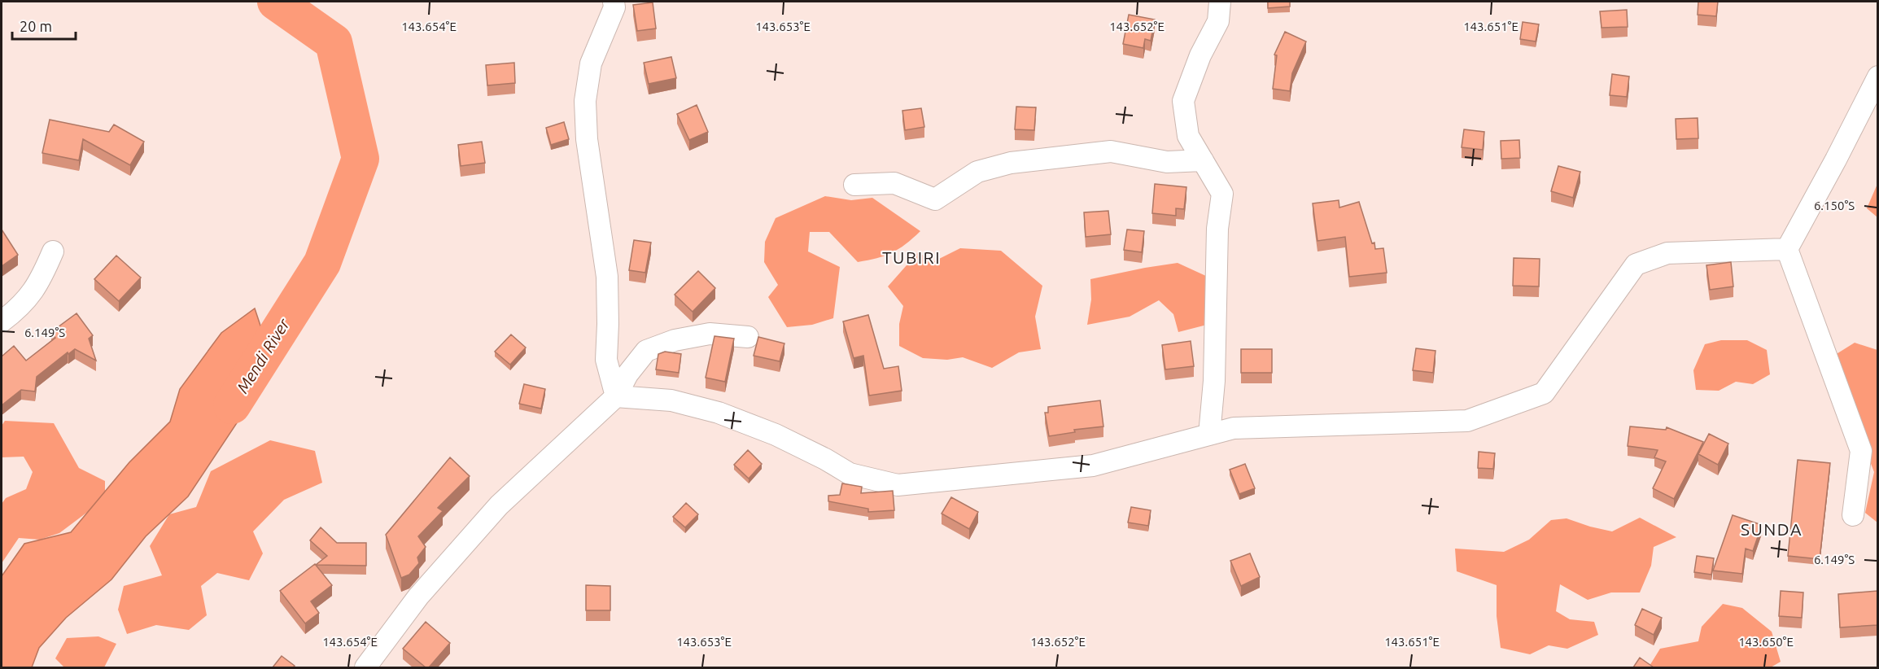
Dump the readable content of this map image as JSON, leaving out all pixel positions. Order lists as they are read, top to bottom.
{
  "districts": ["TUBIRI", "SUNDA"],
  "water": ["Mendi River"],
  "scale_bar": "20 m",
  "coordinates": [
    "143.654°E",
    "143.653°E",
    "143.652°E",
    "143.651°E",
    "6.150°S",
    "6.149°S",
    "143.650°E"
  ]
}
